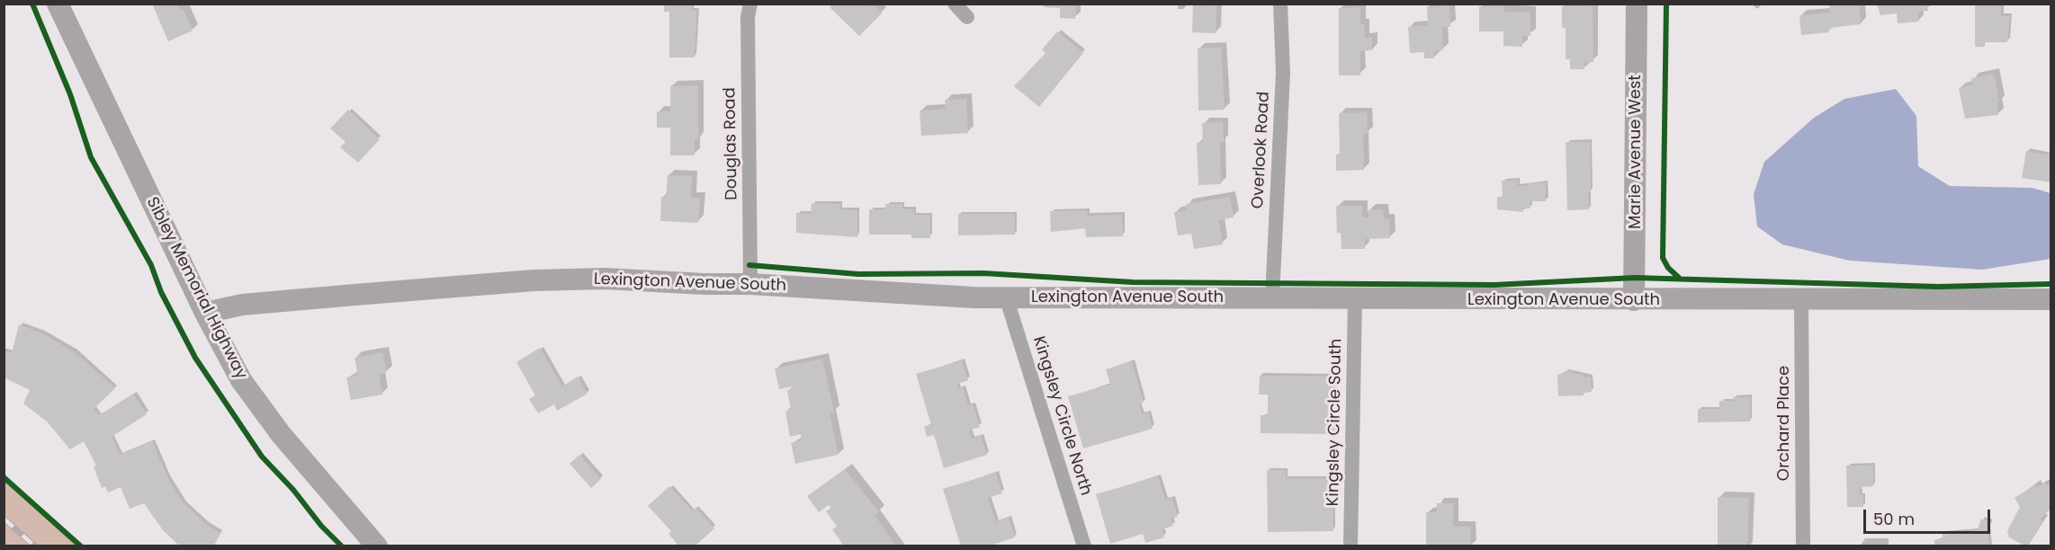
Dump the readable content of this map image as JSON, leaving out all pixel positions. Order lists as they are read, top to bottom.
{
  "streets": {
    "street": [
      "Douglas Road",
      "Overlook Road",
      "Marie Avenue West",
      "Lexington Avenue South",
      "Sibley Memorial Highway",
      "Kingsley Circle North",
      "Kingsley Circle South",
      "Orchard Place"
    ]
  },
  "crossings": [
    ["Douglas Road", "Lexington Avenue South"],
    ["Overlook Road", "Lexington Avenue South"],
    ["Marie Avenue West", "Lexington Avenue South"],
    ["Lexington Avenue South", "Sibley Memorial Highway"],
    ["Lexington Avenue South", "Kingsley Circle North"],
    ["Lexington Avenue South", "Kingsley Circle South"],
    ["Lexington Avenue South", "Orchard Place"]
  ],
  "scale_bar": "50 m"
}
